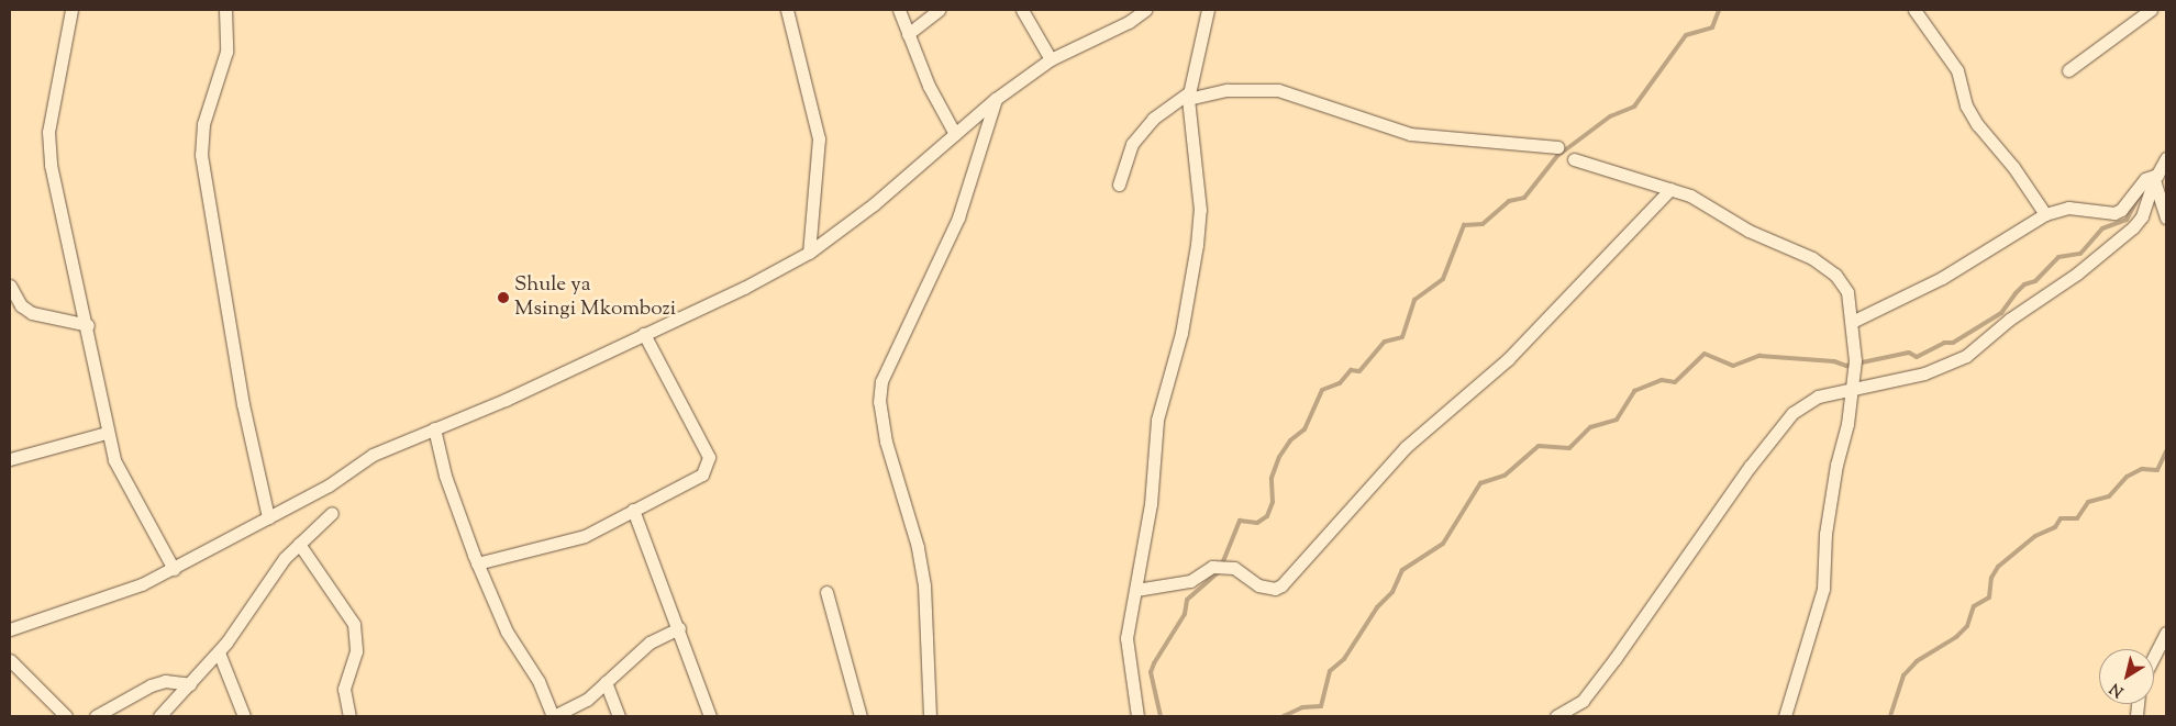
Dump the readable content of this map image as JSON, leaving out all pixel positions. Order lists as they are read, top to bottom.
{
  "places": ["Shule ya Msingi Mkombozi"],
  "north": "bottom left"
}
